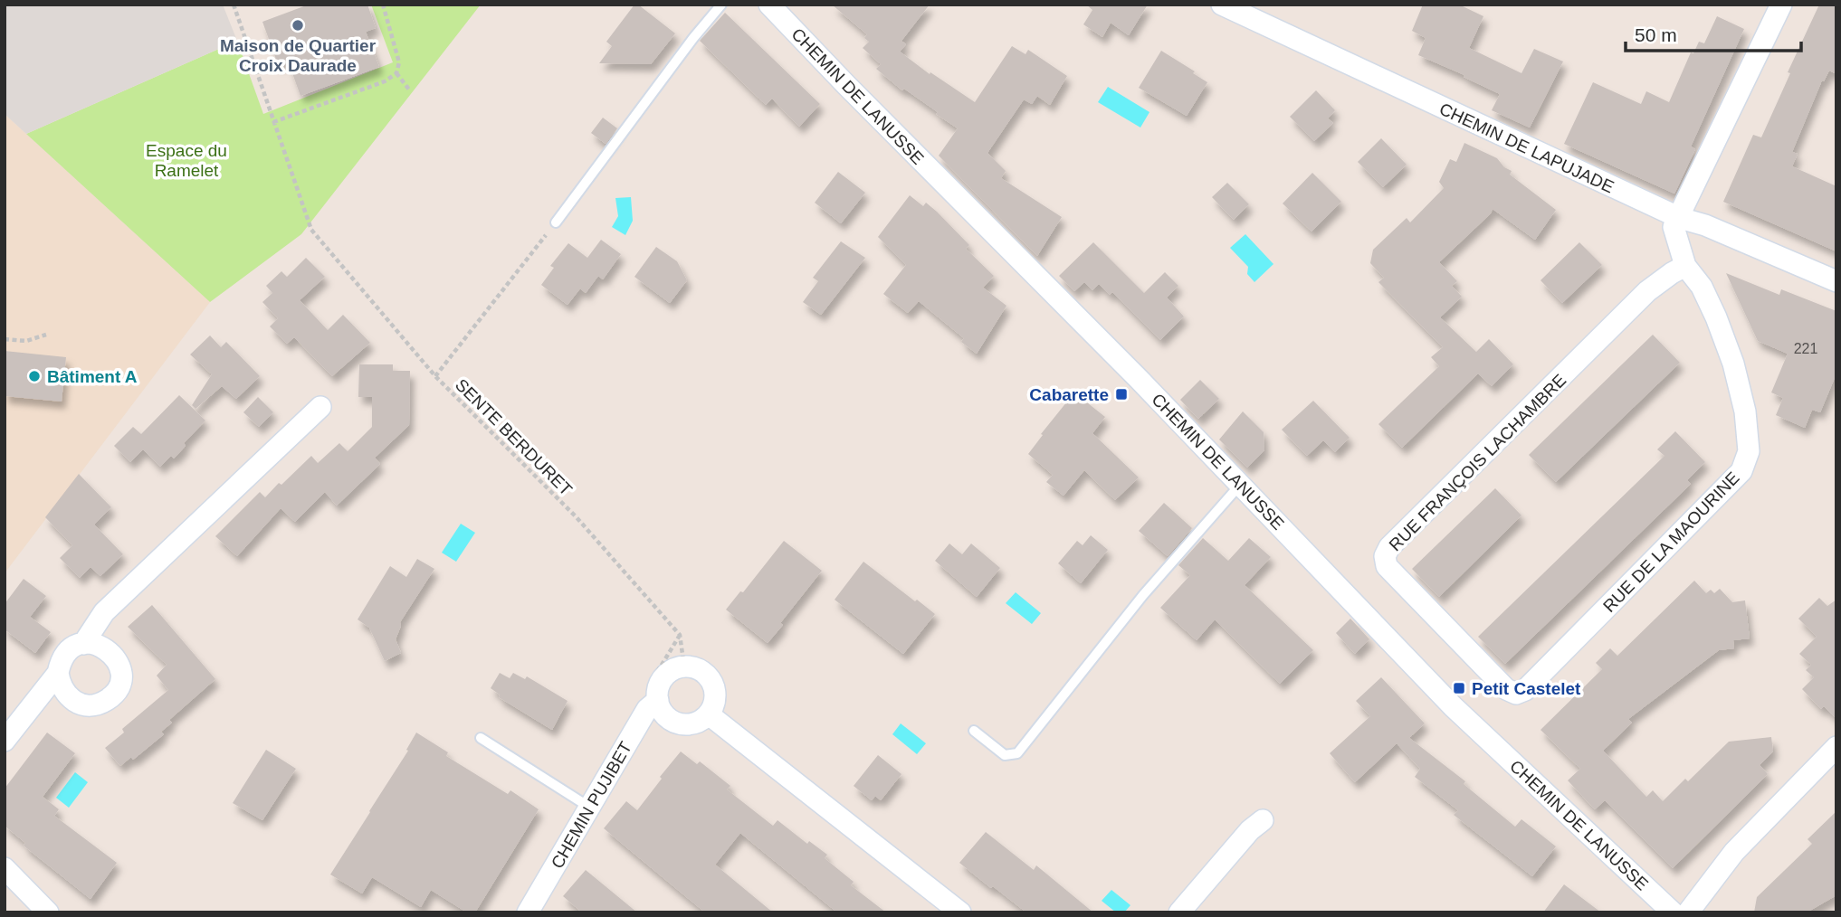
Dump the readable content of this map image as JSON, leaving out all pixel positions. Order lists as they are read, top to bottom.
{
  "streets": {
    "street": [
      "CHEMIN DE LANUSSE",
      "CHEMIN DE LAPUJADE",
      "RUE FRANÇOIS LACHAMBRE",
      "RUE DE LA MAOURINE",
      "CHEMIN PUJIBET"
    ],
    "path": ["SENTE BERDURET"]
  },
  "crossings": [
    ["CHEMIN DE LAPUJADE", "RUE DE LA MAOURINE"],
    ["SENTE BERDURET", "CHEMIN PUJIBET"],
    ["RUE FRANÇOIS LACHAMBRE", "RUE DE LA MAOURINE"]
  ],
  "parks": ["Espace du Ramelet"],
  "places": {
    "other": ["Maison de Quartier Croix Daurade", "Bâtiment A"],
    "transit": ["Cabarette", "Petit Castelet"]
  },
  "house_numbers": ["221"],
  "scale_bar": "50 m"
}
